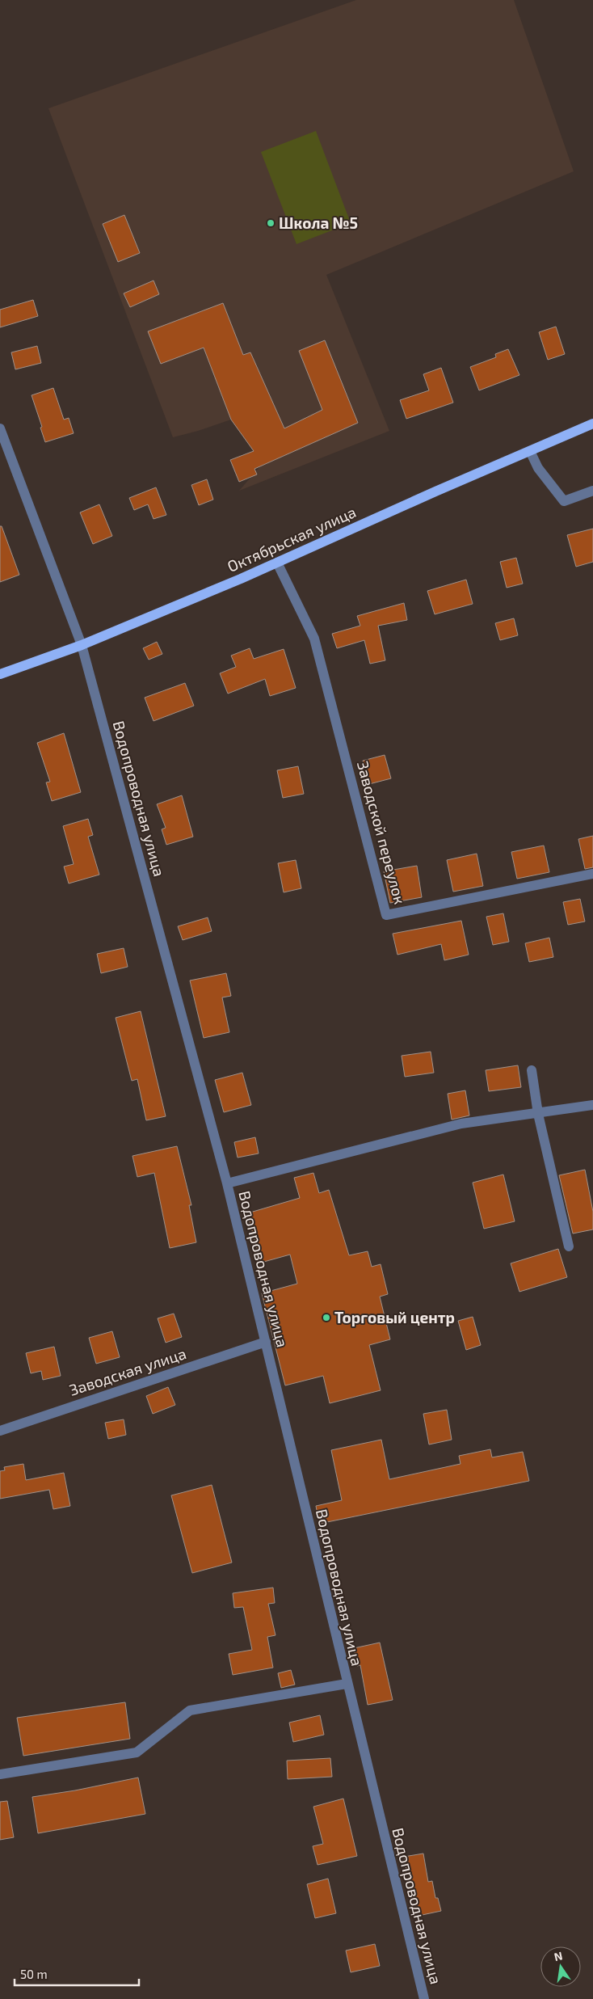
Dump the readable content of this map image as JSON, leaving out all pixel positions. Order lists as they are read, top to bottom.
{
  "streets": {
    "main road": ["Октябрьская улица"],
    "street": ["Водопроводная улица", "Заводской переулок", "Заводская улица"]
  },
  "crossings": [
    ["Октябрьская улица", "Водопроводная улица"],
    ["Октябрьская улица", "Заводской переулок"],
    ["Водопроводная улица", "Заводская улица"]
  ],
  "places": ["Школа №5", "Торговый центр"],
  "scale_bar": "50 m",
  "north": "top"
}
